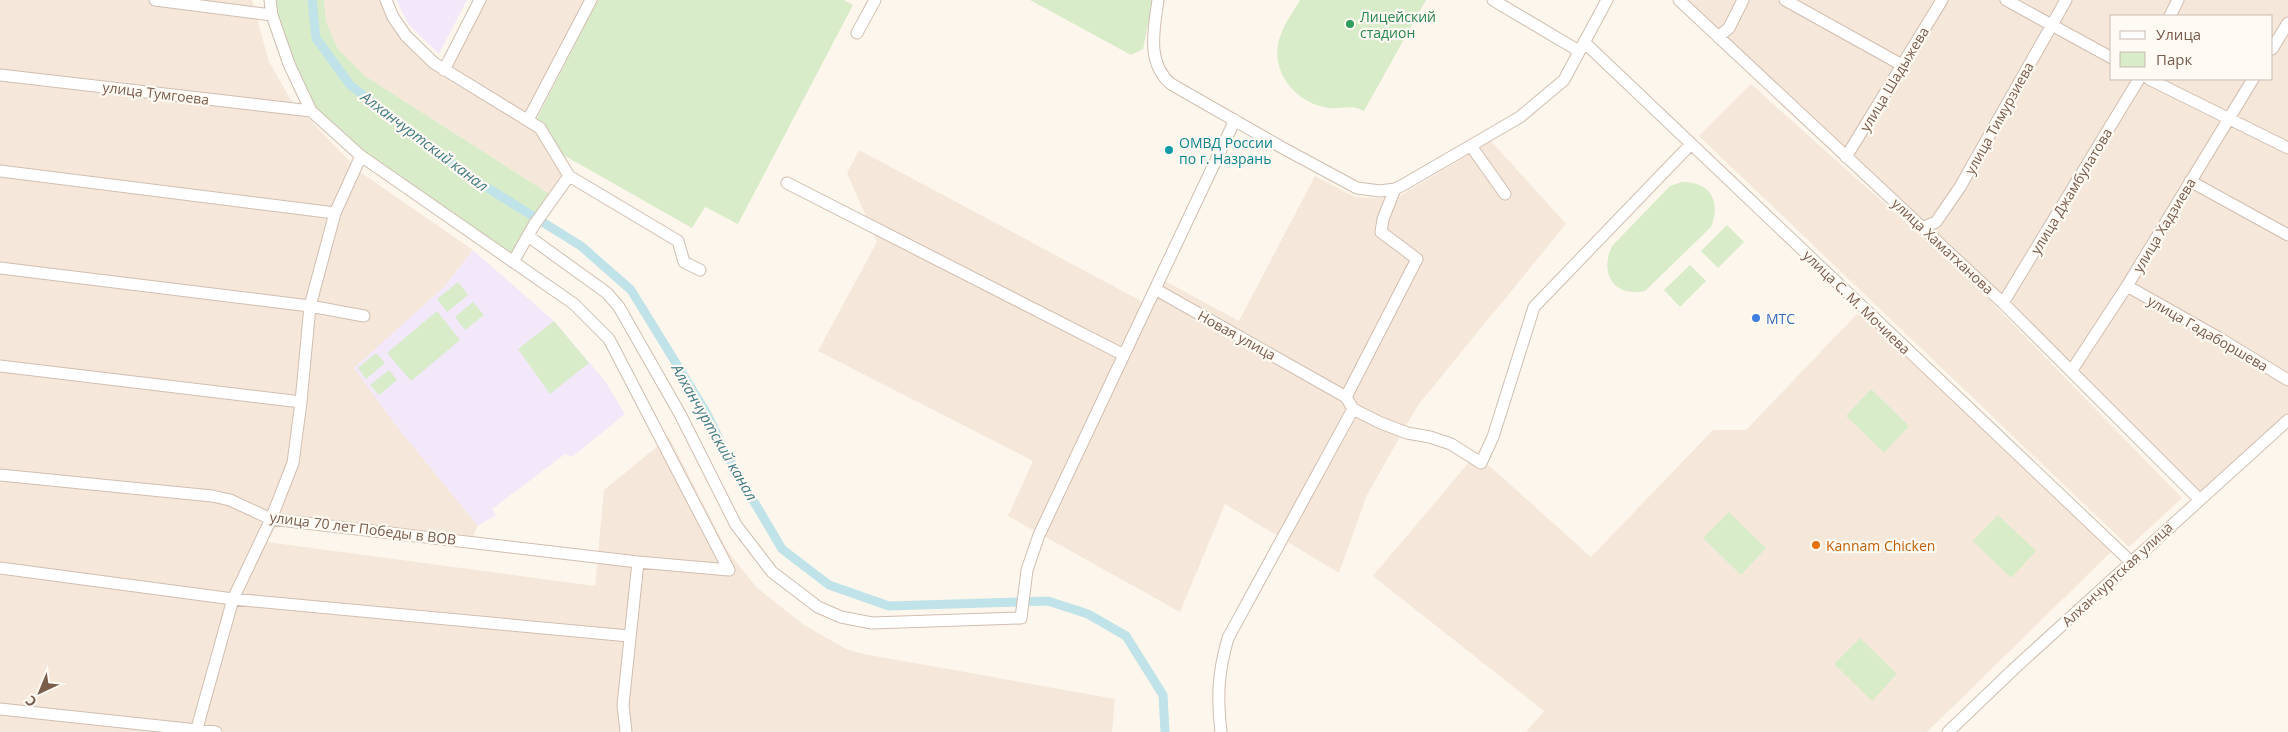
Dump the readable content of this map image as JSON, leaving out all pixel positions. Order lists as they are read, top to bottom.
{
  "streets": {
    "street": [
      "улица Шадыжева",
      "улица Тумгоева",
      "улица Тимурзиева",
      "улица Джамбулатова",
      "улица Хадзиева",
      "улица Хаматханова",
      "улица С. М. Мочиева",
      "улица Гадаборшева",
      "Новая улица",
      "улица 70 лет Победы в ВОВ",
      "Алханчуртская улица"
    ]
  },
  "crossings": [
    ["улица Шадыжева", "улица Хаматханова"],
    ["улица Тимурзиева", "улица Хаматханова"],
    ["улица Джамбулатова", "улица Хаматханова"],
    ["улица Хадзиева", "улица Хаматханова"],
    ["улица Хадзиева", "улица Гадаборшева"],
    ["улица Хаматханова", "Алханчуртская улица"],
    ["улица С. М. Мочиева", "Алханчуртская улица"]
  ],
  "water": ["Алханчуртский канал"],
  "places": [
    "Лицейский стадион",
    "ОМВД России по г. Назрань",
    "МТС",
    "Kannam Chicken"
  ],
  "legend": ["Улица", "Парк"],
  "north": "bottom left"
}
